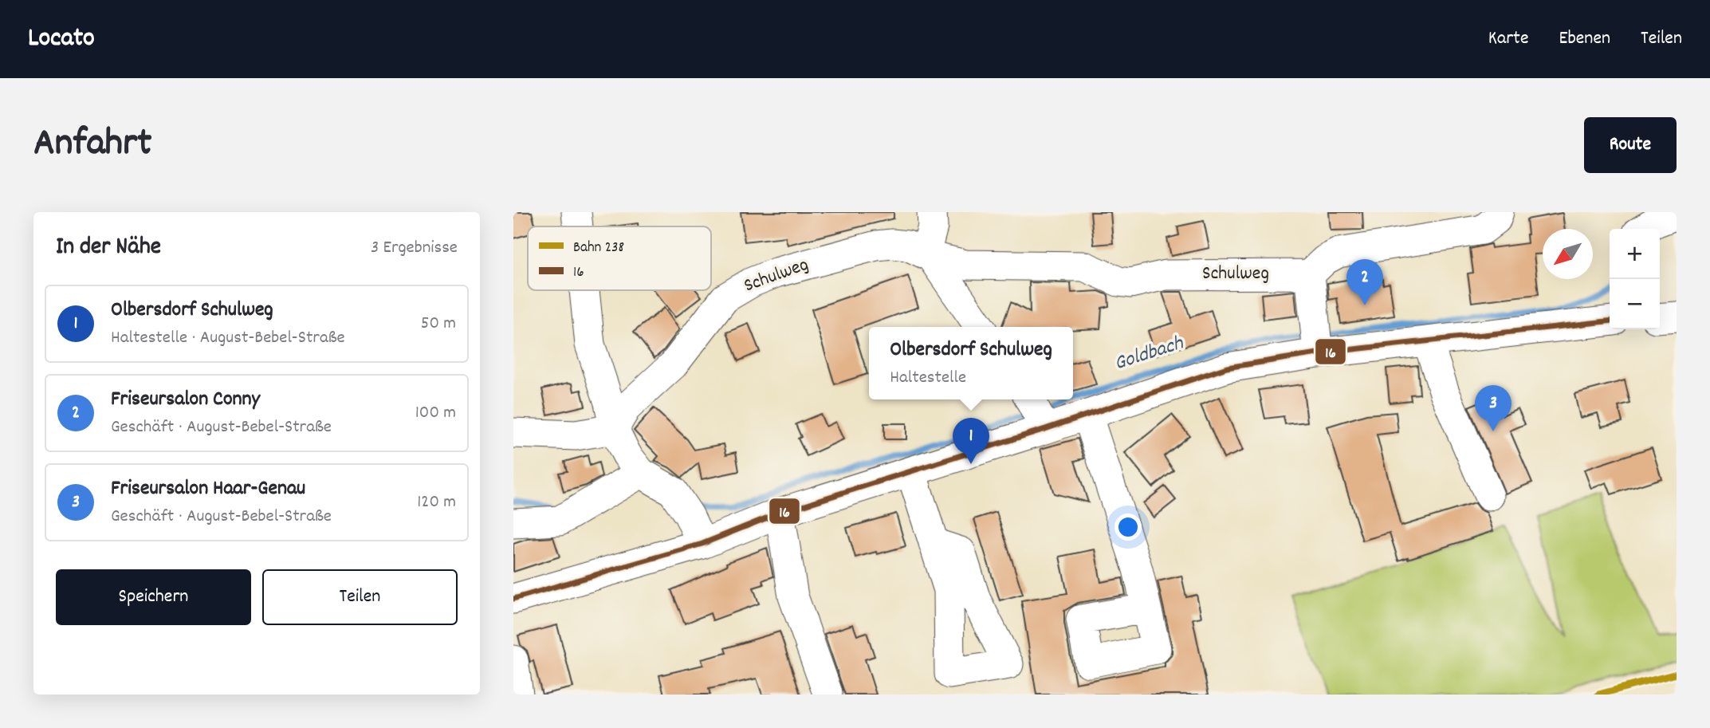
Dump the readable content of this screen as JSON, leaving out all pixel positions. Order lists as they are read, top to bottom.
{
  "streets": {
    "street": ["Schulweg"]
  },
  "water": ["Goldbach"],
  "lines": ["transit line 16", "rail line 238"],
  "legend": ["Bahn 238", "16"],
  "north": "bottom left",
  "page": {
    "header": "Locato",
    "nav": ["Karte", "Ebenen", "Teilen"],
    "title": "Anfahrt",
    "buttons": [
      "Route",
      ["Speichern", "Teilen"]
    ],
    "heading": ["In der Nähe", "3 Ergebnisse"],
    "map_buttons": ["+", "−"],
    "pins": ["2", "3", "1"],
    "list": [
      {
        "mark": "1",
        "name": "Olbersdorf Schulweg",
        "note": "Haltestelle · August-Bebel-Straße",
        "value": "50 m"
      },
      {
        "mark": "2",
        "name": "Friseursalon Conny",
        "note": "Geschäft · August-Bebel-Straße",
        "value": "100 m"
      },
      {
        "mark": "3",
        "name": "Friseursalon Haar-Genau",
        "note": "Geschäft · August-Bebel-Straße",
        "value": "120 m"
      }
    ],
    "popup": ["Olbersdorf Schulweg", "Haltestelle"]
  }
}
